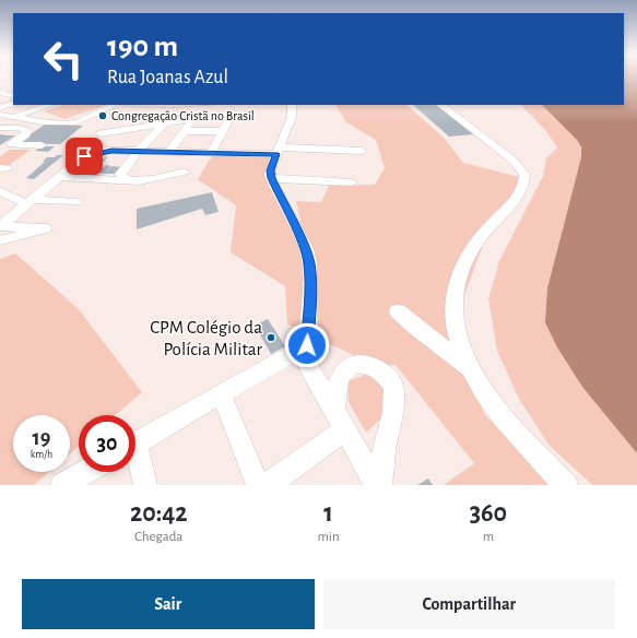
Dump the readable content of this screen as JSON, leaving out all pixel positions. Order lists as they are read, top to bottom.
{
  "places": ["Congregação Cristã no Brasil", "CPM Colégio da Polícia Militar"],
  "page": {
    "turn": ["190 m", "Rua Joanas Azul"],
    "speed": "19 km/h",
    "limit": "30",
    "eta": [
      "20:42",
      "Chegada",
      "1",
      "min",
      "360",
      "m"
    ],
    "buttons": ["Sair", "Compartilhar"]
  }
}
